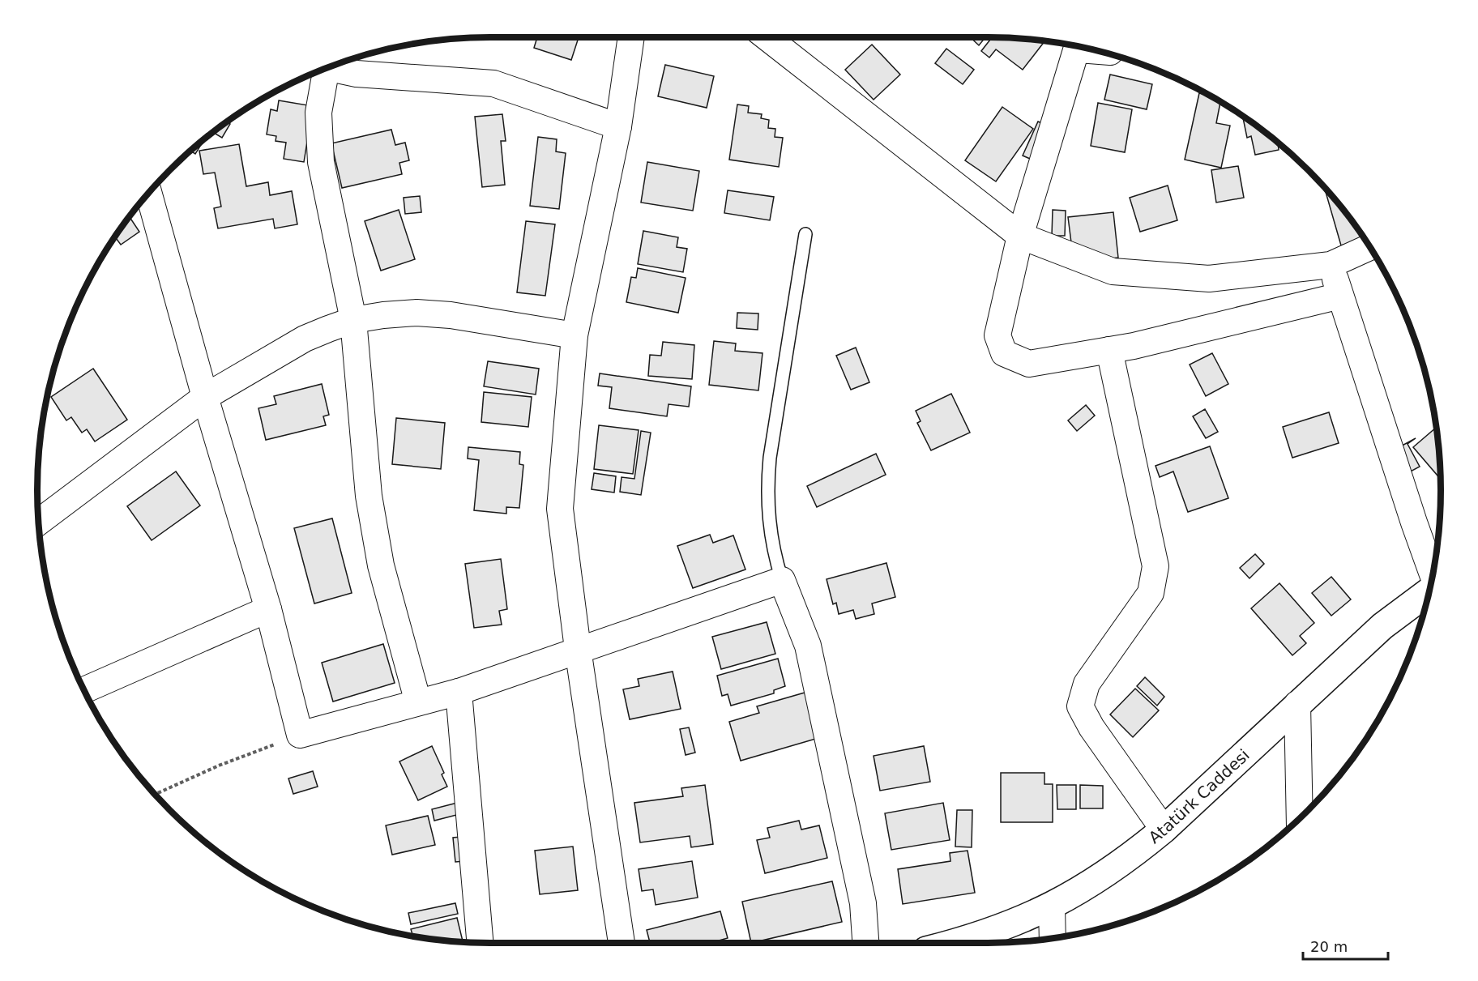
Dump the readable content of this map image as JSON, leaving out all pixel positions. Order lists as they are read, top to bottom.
{
  "streets": {
    "main road": ["Atatürk Caddesi"]
  },
  "scale_bar": "20 m"
}
